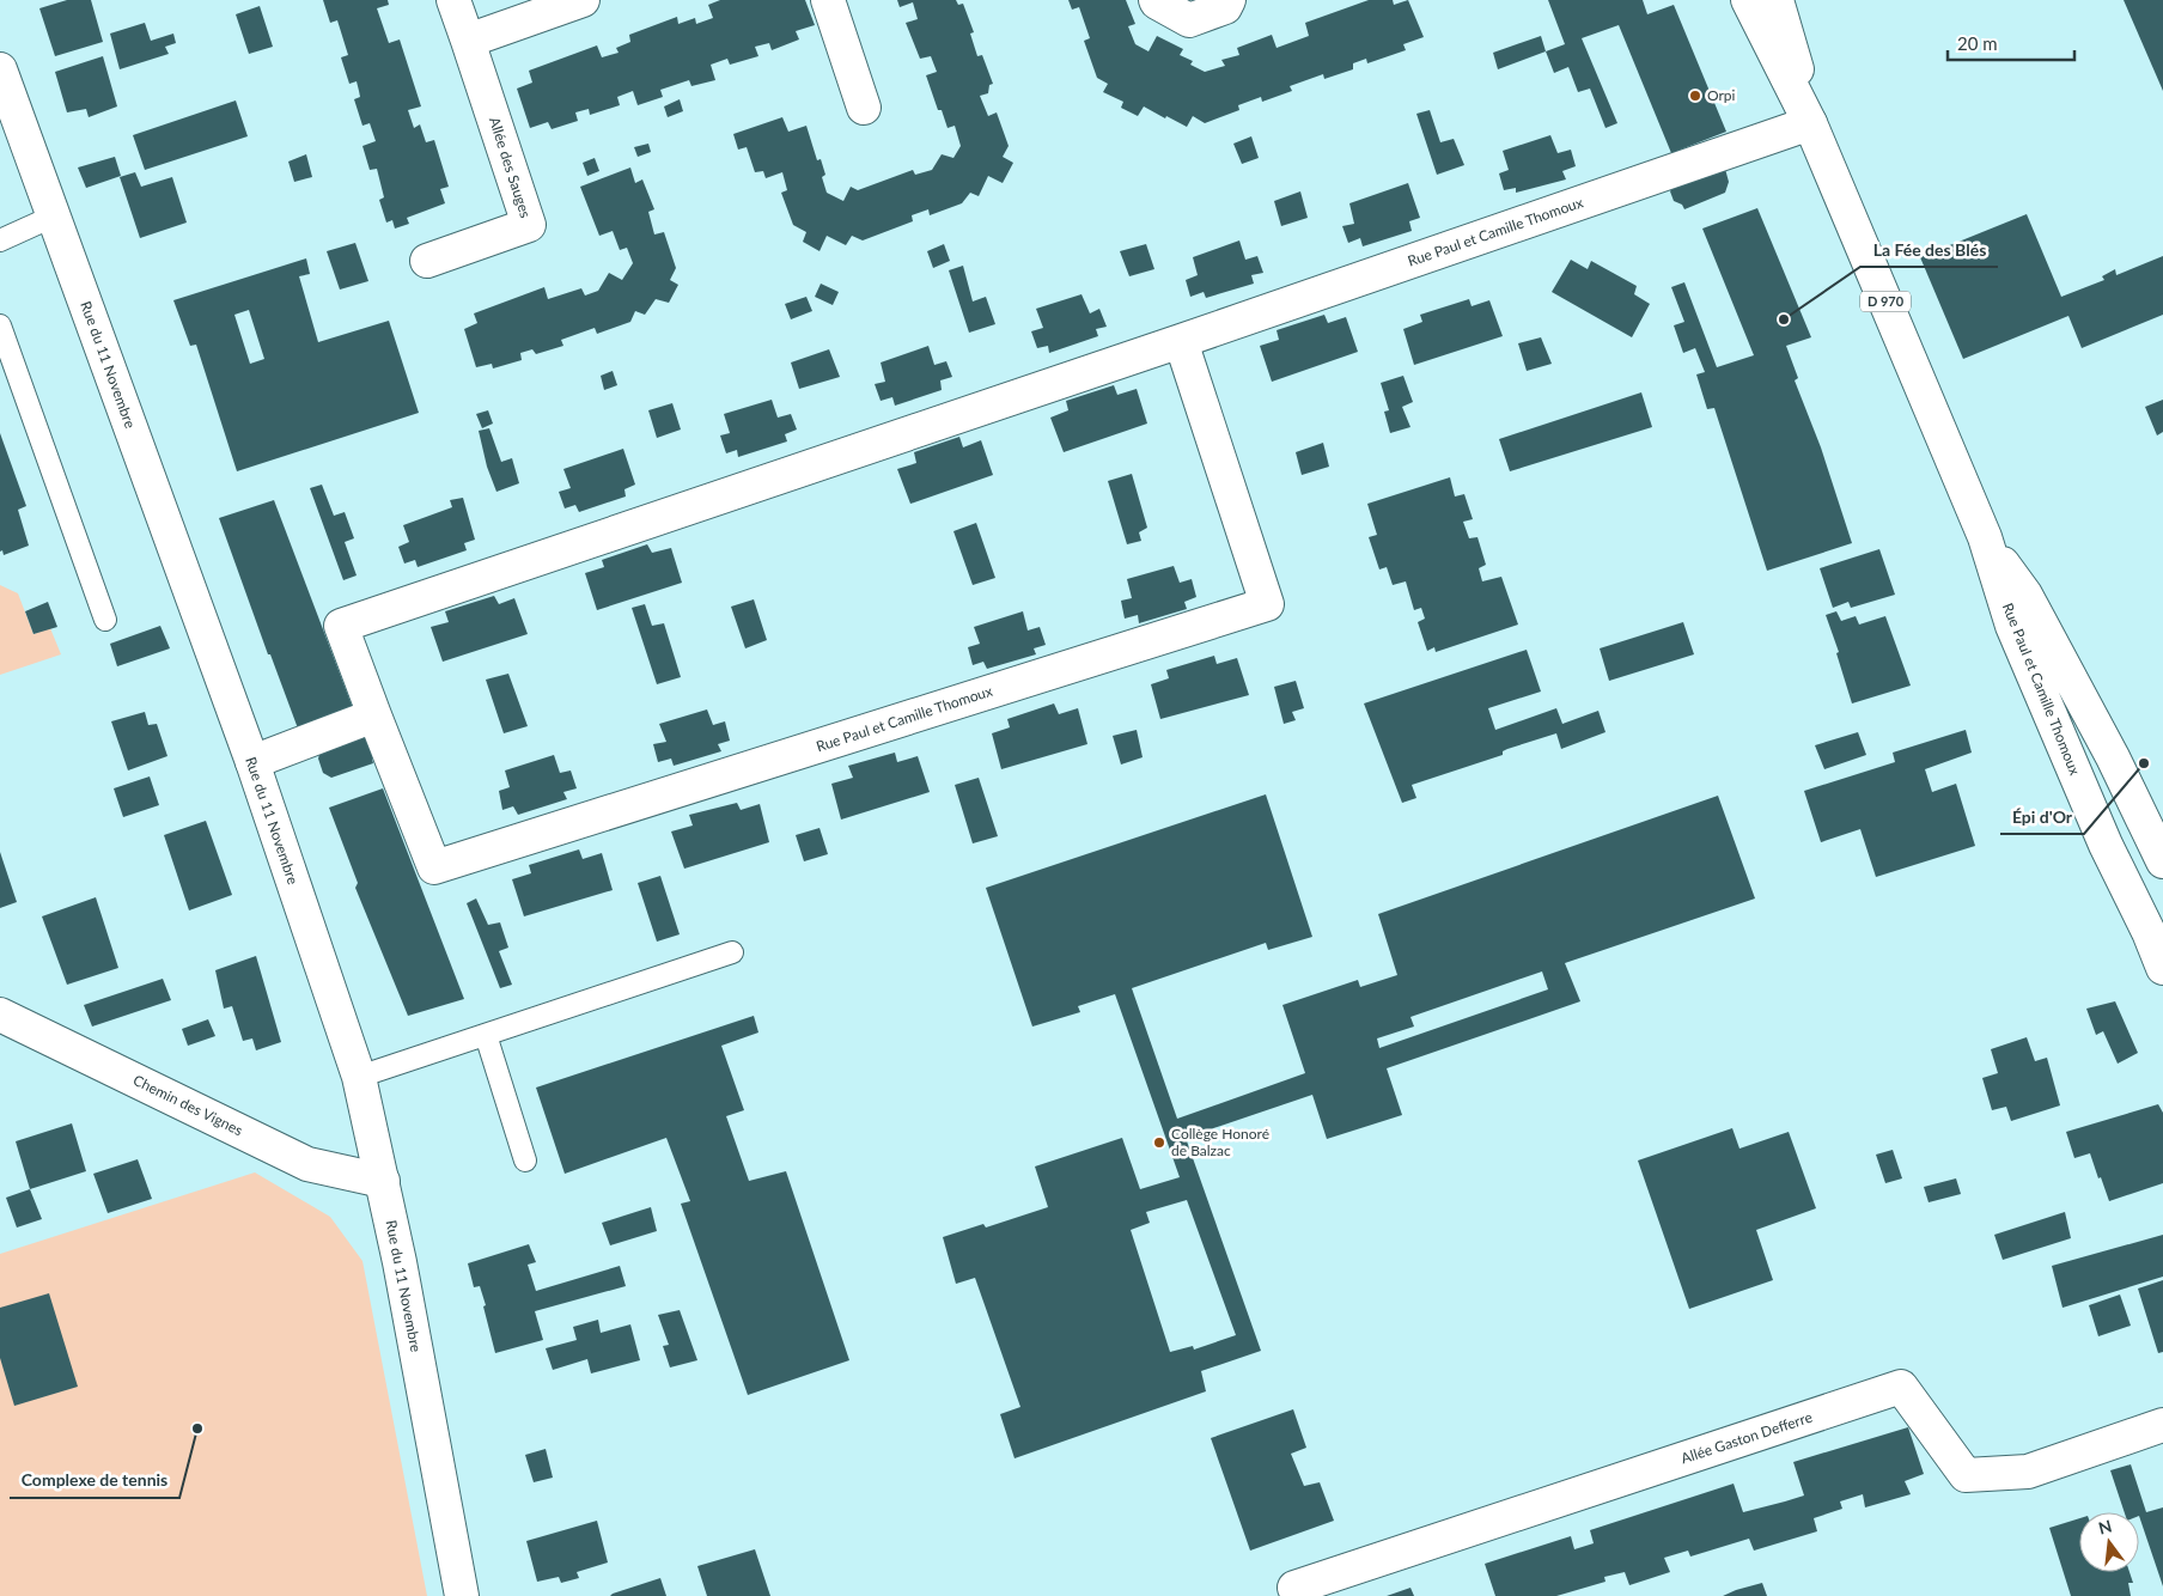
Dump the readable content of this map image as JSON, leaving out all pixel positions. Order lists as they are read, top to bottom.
{
  "streets": {
    "street": [
      "Allée des Sauges",
      "Rue Paul et Camille Thomoux",
      "D 970",
      "Rue du 11 Novembre",
      "Chemin des Vignes",
      "Allée Gaston Defferre"
    ]
  },
  "crossings": [
    ["Rue du 11 Novembre", "Chemin des Vignes"]
  ],
  "places": [
    "Orpi",
    "La Fée des Blés",
    "Épi d'Or",
    "Collège Honoré de Balzac",
    "Complexe de tennis"
  ],
  "scale_bar": "20 m",
  "north": "top"
}
